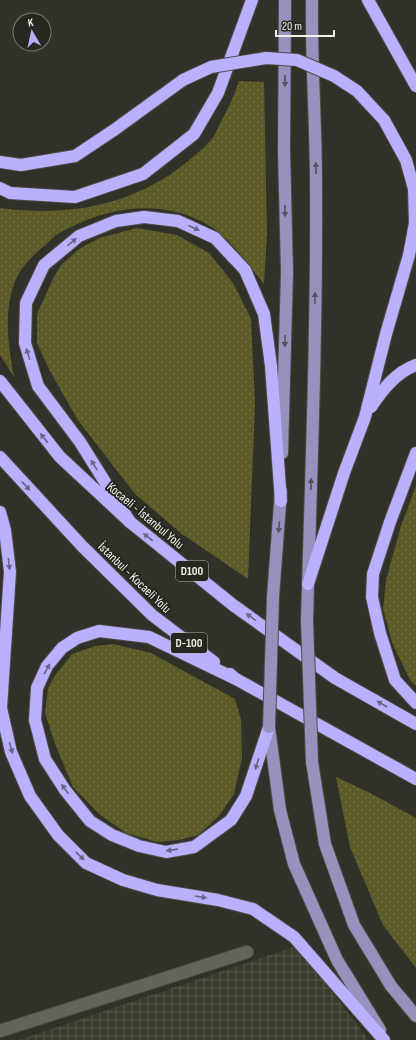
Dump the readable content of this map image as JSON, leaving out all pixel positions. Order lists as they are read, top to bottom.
{
  "streets": {
    "highway": [
      "Kocaeli - İstanbul Yolu",
      "D100",
      "İstanbul - Kocaeli Yolu",
      "D-100"
    ]
  },
  "one_way": ["Kocaeli - İstanbul Yolu", "İstanbul - Kocaeli Yolu"],
  "scale_bar": "20 m",
  "north": "top"
}
